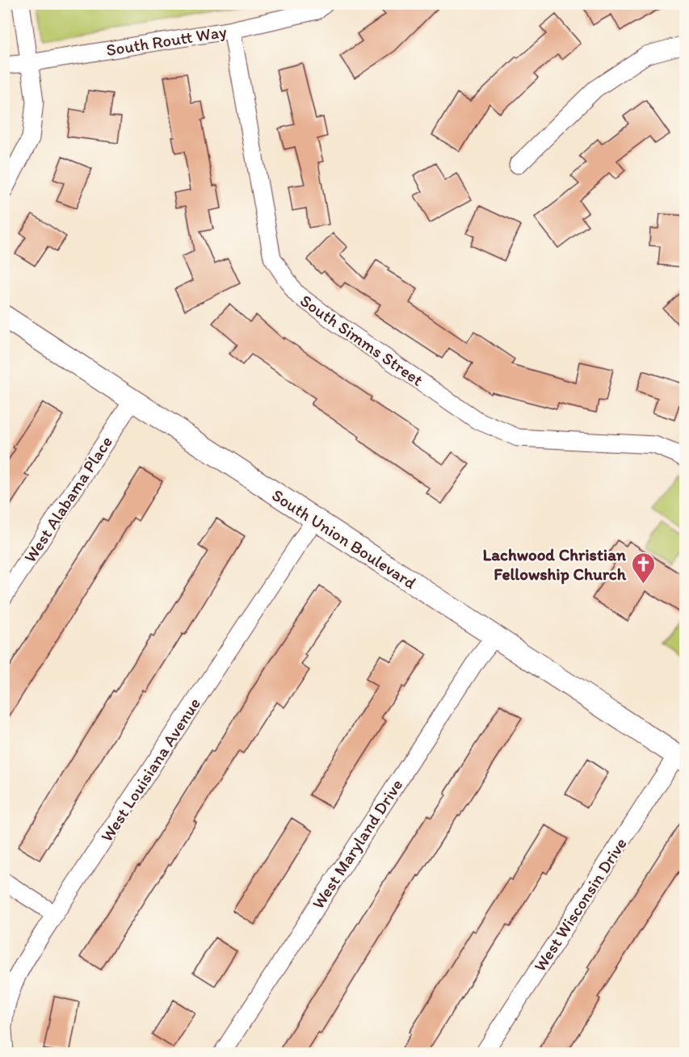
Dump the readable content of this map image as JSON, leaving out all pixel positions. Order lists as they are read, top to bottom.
{
  "streets": {
    "main road": ["South Union Boulevard"],
    "street": [
      "South Routt Way",
      "South Simms Street",
      "West Alabama Place",
      "West Louisiana Avenue",
      "West Maryland Drive",
      "West Wisconsin Drive"
    ]
  },
  "crossings": [
    ["South Routt Way", "South Simms Street"],
    ["West Alabama Place", "South Union Boulevard"],
    ["South Union Boulevard", "West Louisiana Avenue"],
    ["South Union Boulevard", "West Maryland Drive"],
    ["South Union Boulevard", "West Wisconsin Drive"]
  ],
  "places": {
    "church": ["Lachwood Christian Fellowship Church"]
  }
}
